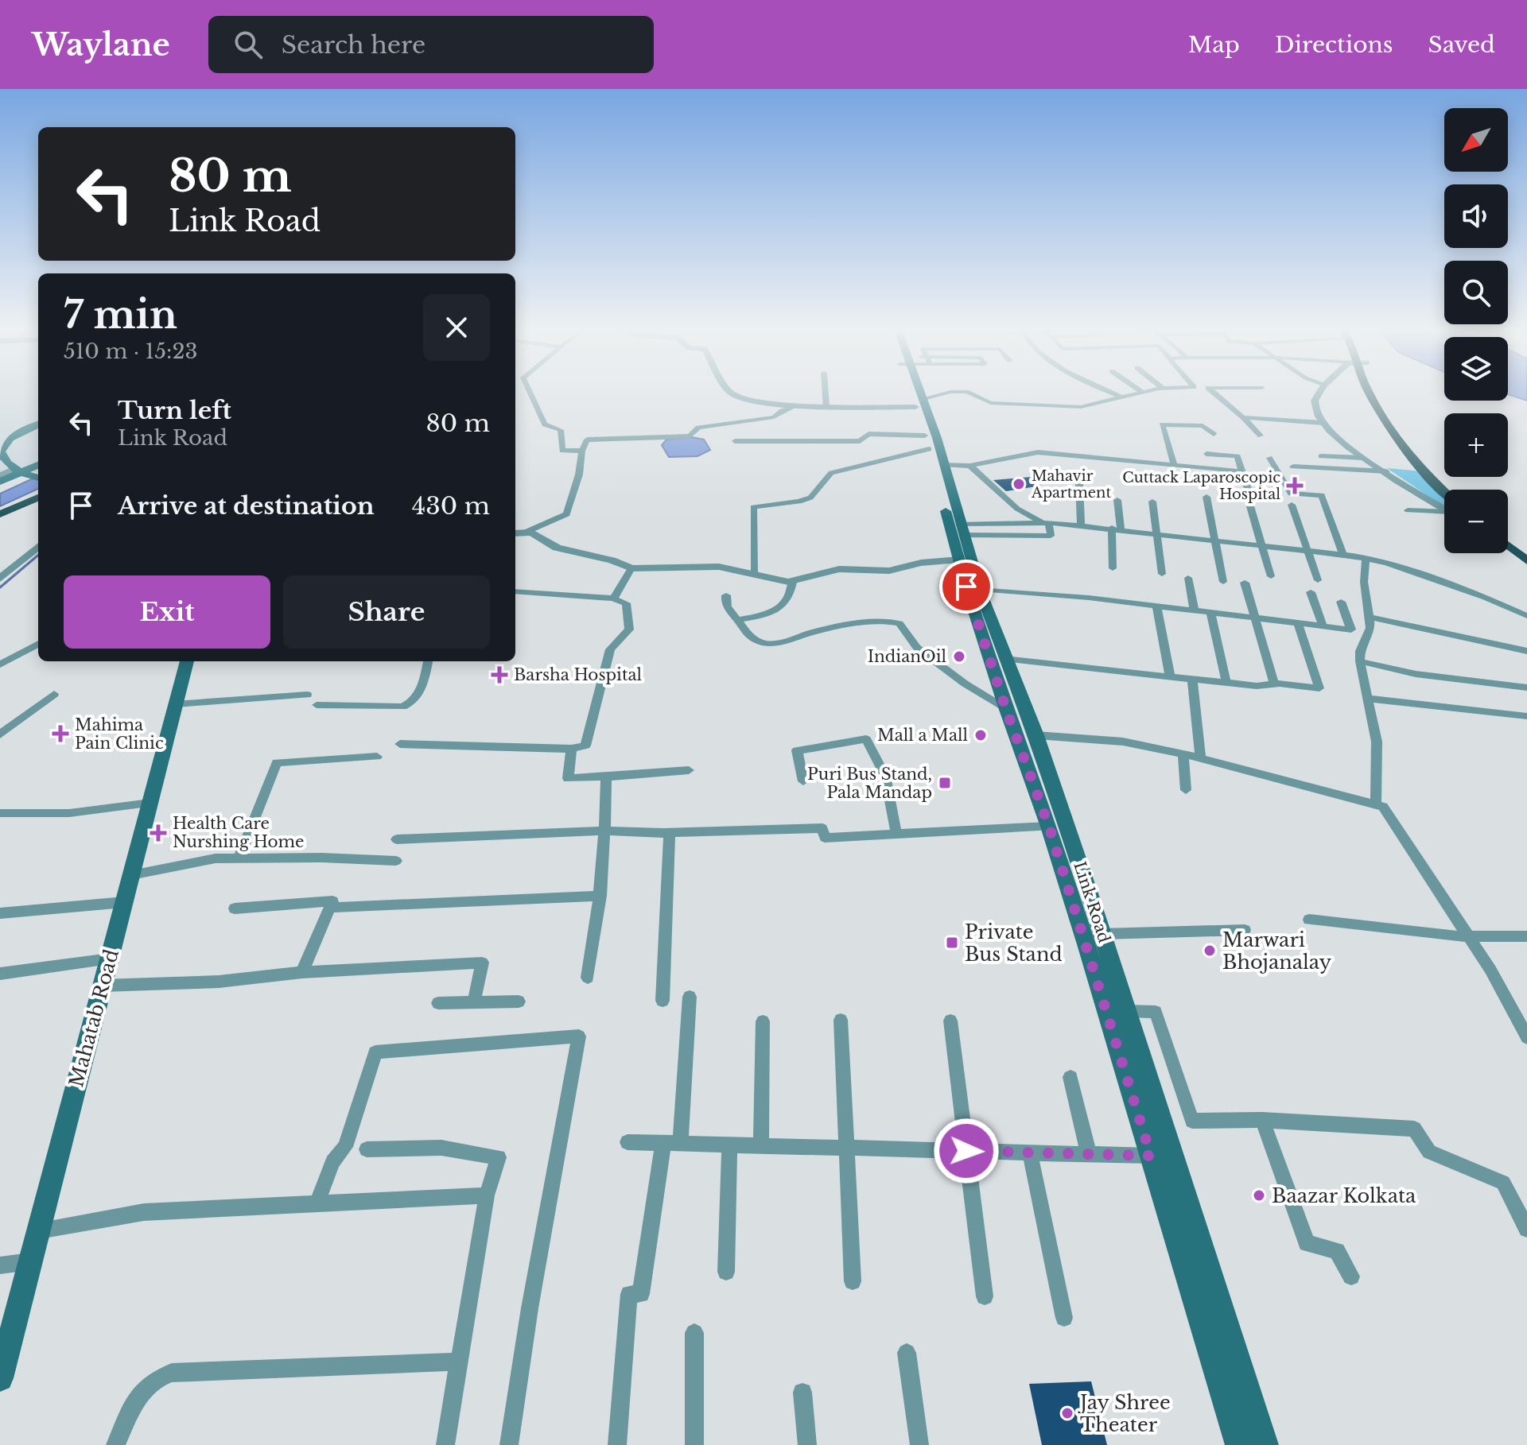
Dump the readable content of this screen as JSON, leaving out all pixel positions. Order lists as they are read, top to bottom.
{
  "streets": {
    "main road": ["Link Road", "Mahatab Road"]
  },
  "places": {
    "other": [
      "Mahavir Apartment",
      "IndianOil",
      "Mall a Mall",
      "Marwari Bhojanalay",
      "Baazar Kolkata",
      "Jay Shree Theater"
    ],
    "health": [
      "Cuttack Laparoscopic Hospital",
      "Barsha Hospital",
      "Mahima Pain Clinic",
      "Health Care Nurshing Home"
    ],
    "transit": ["Puri Bus Stand, Pala Mandap", "Private Bus Stand"]
  },
  "north": "bottom left",
  "page": {
    "header": "Waylane",
    "search": "Search here",
    "nav": ["Map", "Directions", "Saved"],
    "map_buttons": ["+", "−"],
    "turn": ["80 m", "Link Road"],
    "heading": ["7 min", "510 m · 15:23"],
    "list": [
      {
        "name": "Turn left",
        "note": "Link Road",
        "value": "80 m"
      },
      {
        "name": "Arrive at destination",
        "value": "430 m"
      }
    ],
    "buttons": ["Exit", "Share"]
  }
}
